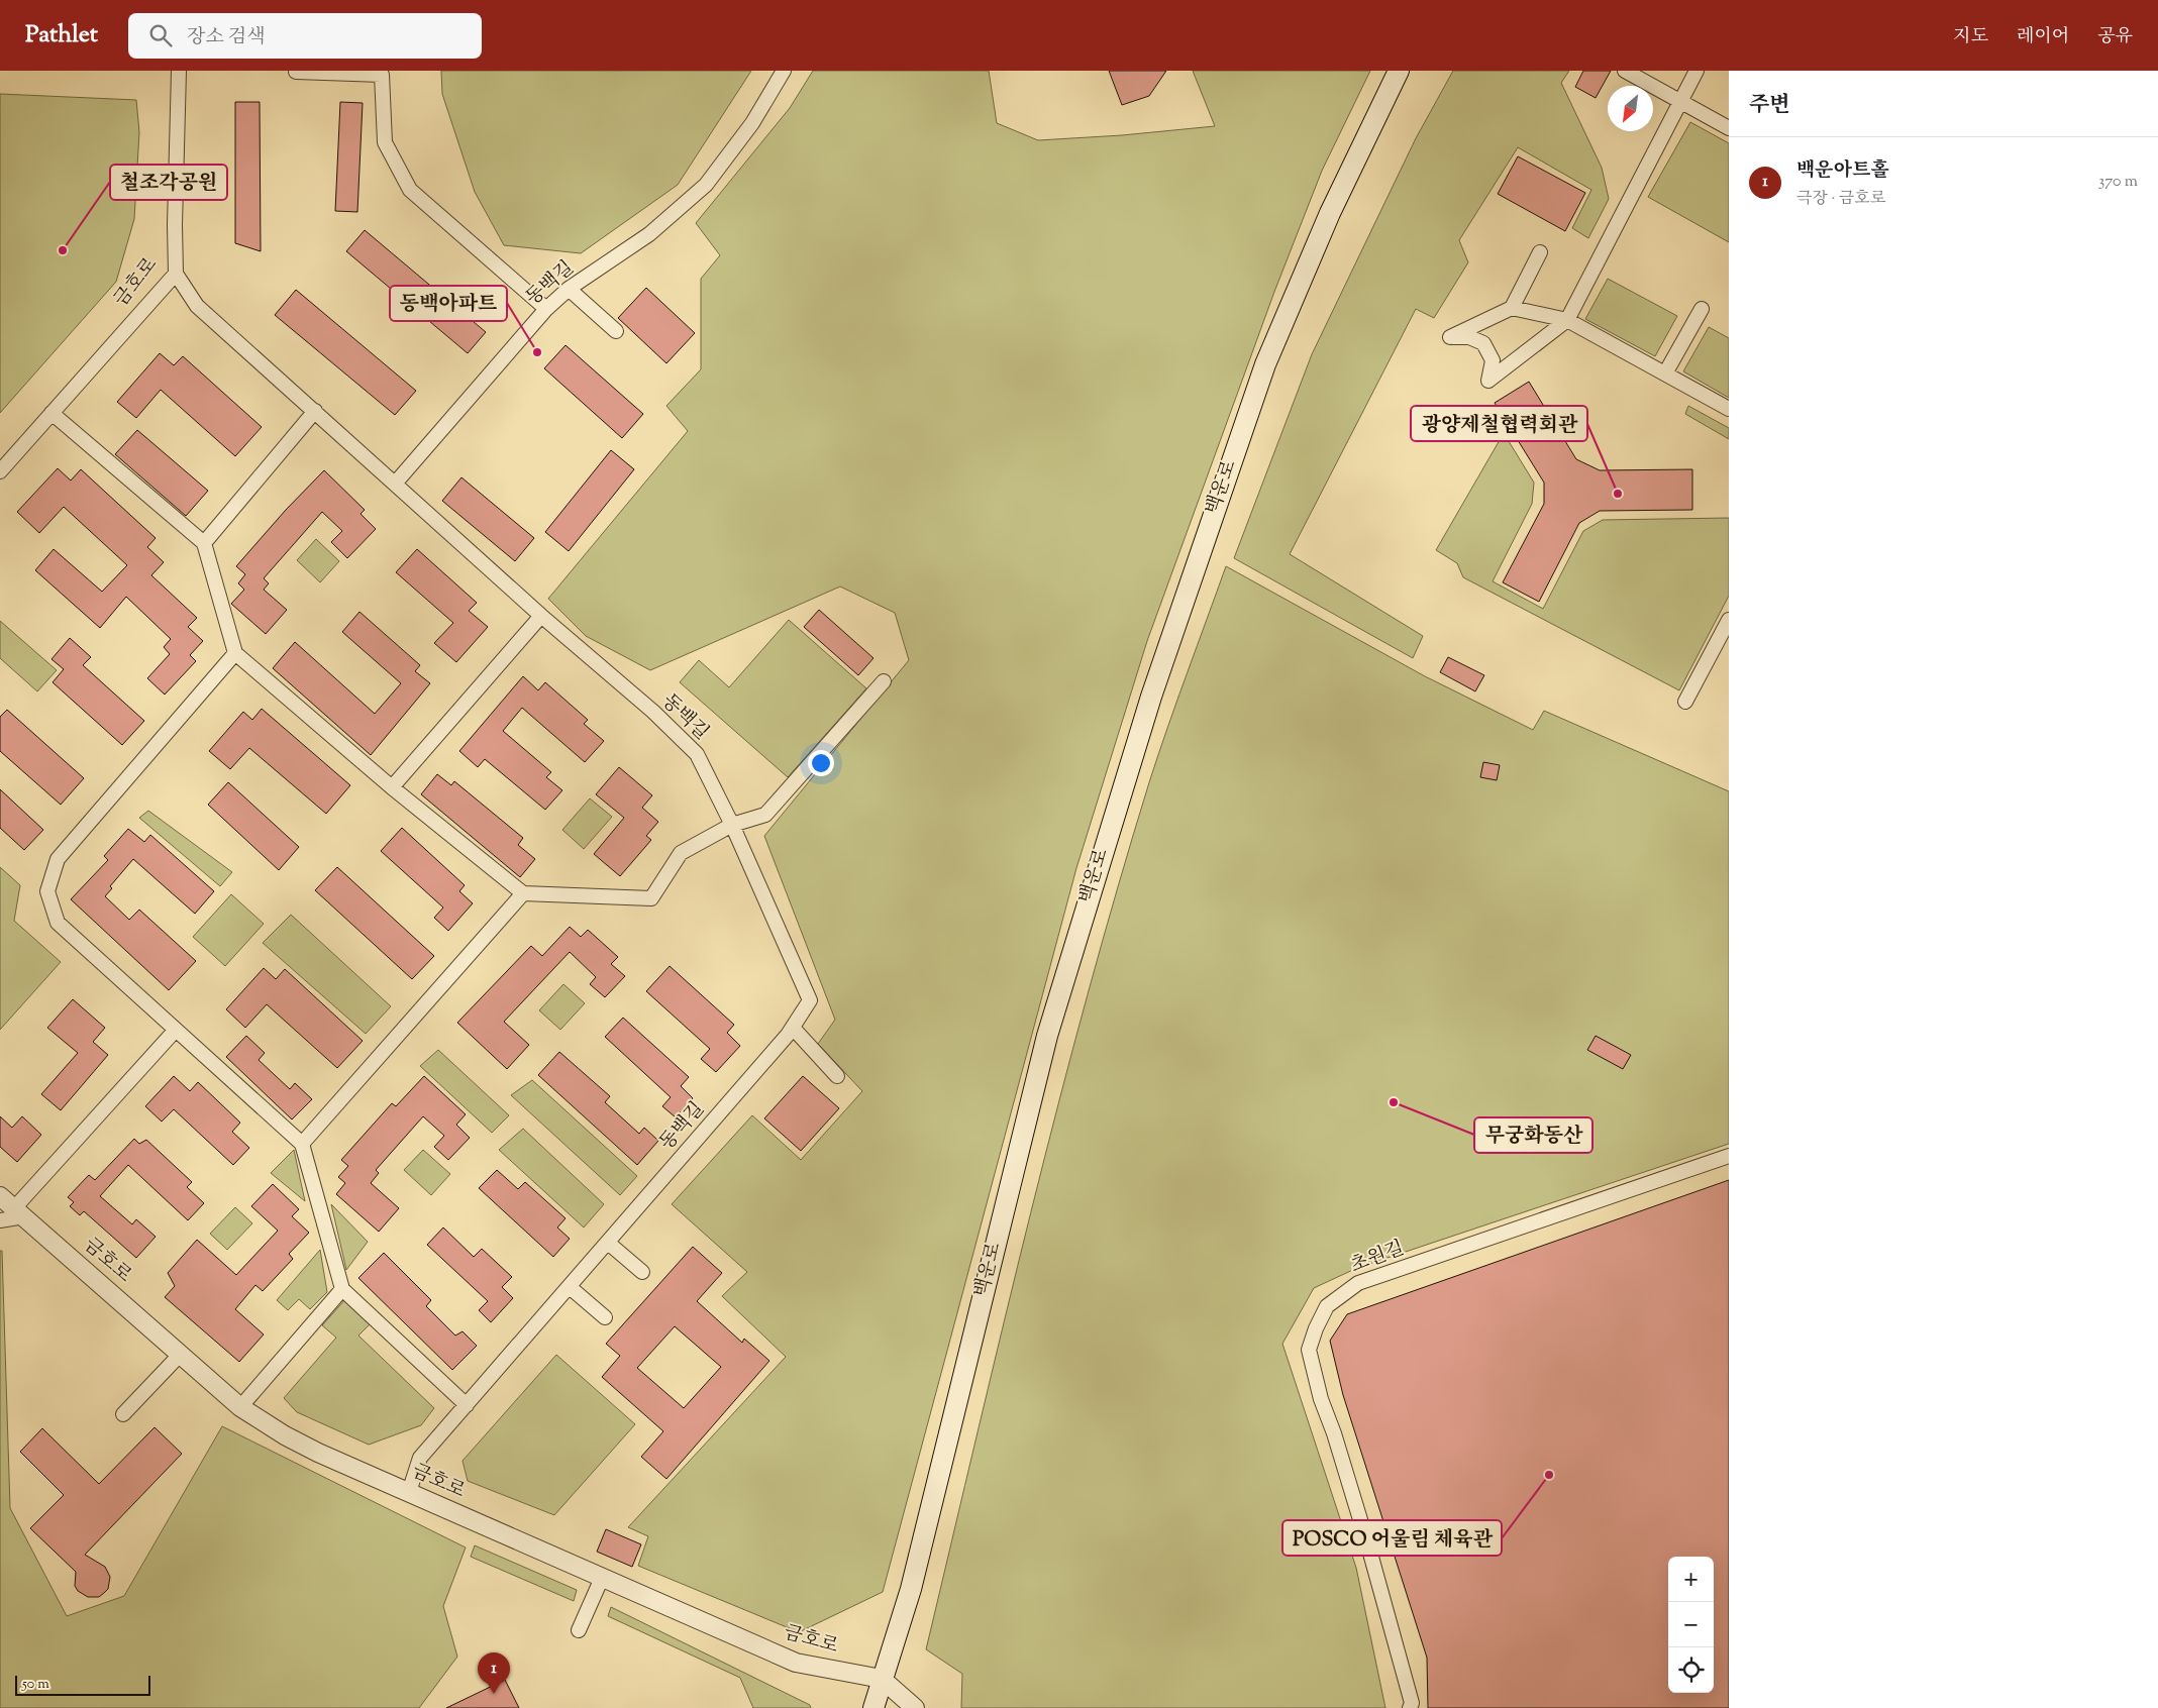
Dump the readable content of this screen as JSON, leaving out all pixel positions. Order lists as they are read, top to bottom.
{
  "streets": {
    "main road": ["백운로"],
    "street": ["금호로", "동백길", "초원길"]
  },
  "crossings": [
    ["금호로", "동백길"],
    ["금호로", "백운로"]
  ],
  "places": [
    "철조각공원",
    "동백아파트",
    "광양제철협력회관",
    "무궁화동산",
    "POSCO 어울림 체육관"
  ],
  "scale_bar": "50 m",
  "north": "bottom left",
  "page": {
    "header": "Pathlet",
    "search": "장소 검색",
    "nav": ["지도", "레이어", "공유"],
    "heading": "주변",
    "list": [
      {
        "mark": "1",
        "name": "백운아트홀",
        "note": "극장 · 금호로",
        "value": "370 m"
      }
    ],
    "map_buttons": ["+", "−"],
    "pins": "1",
    "scale": "50 m"
  }
}
